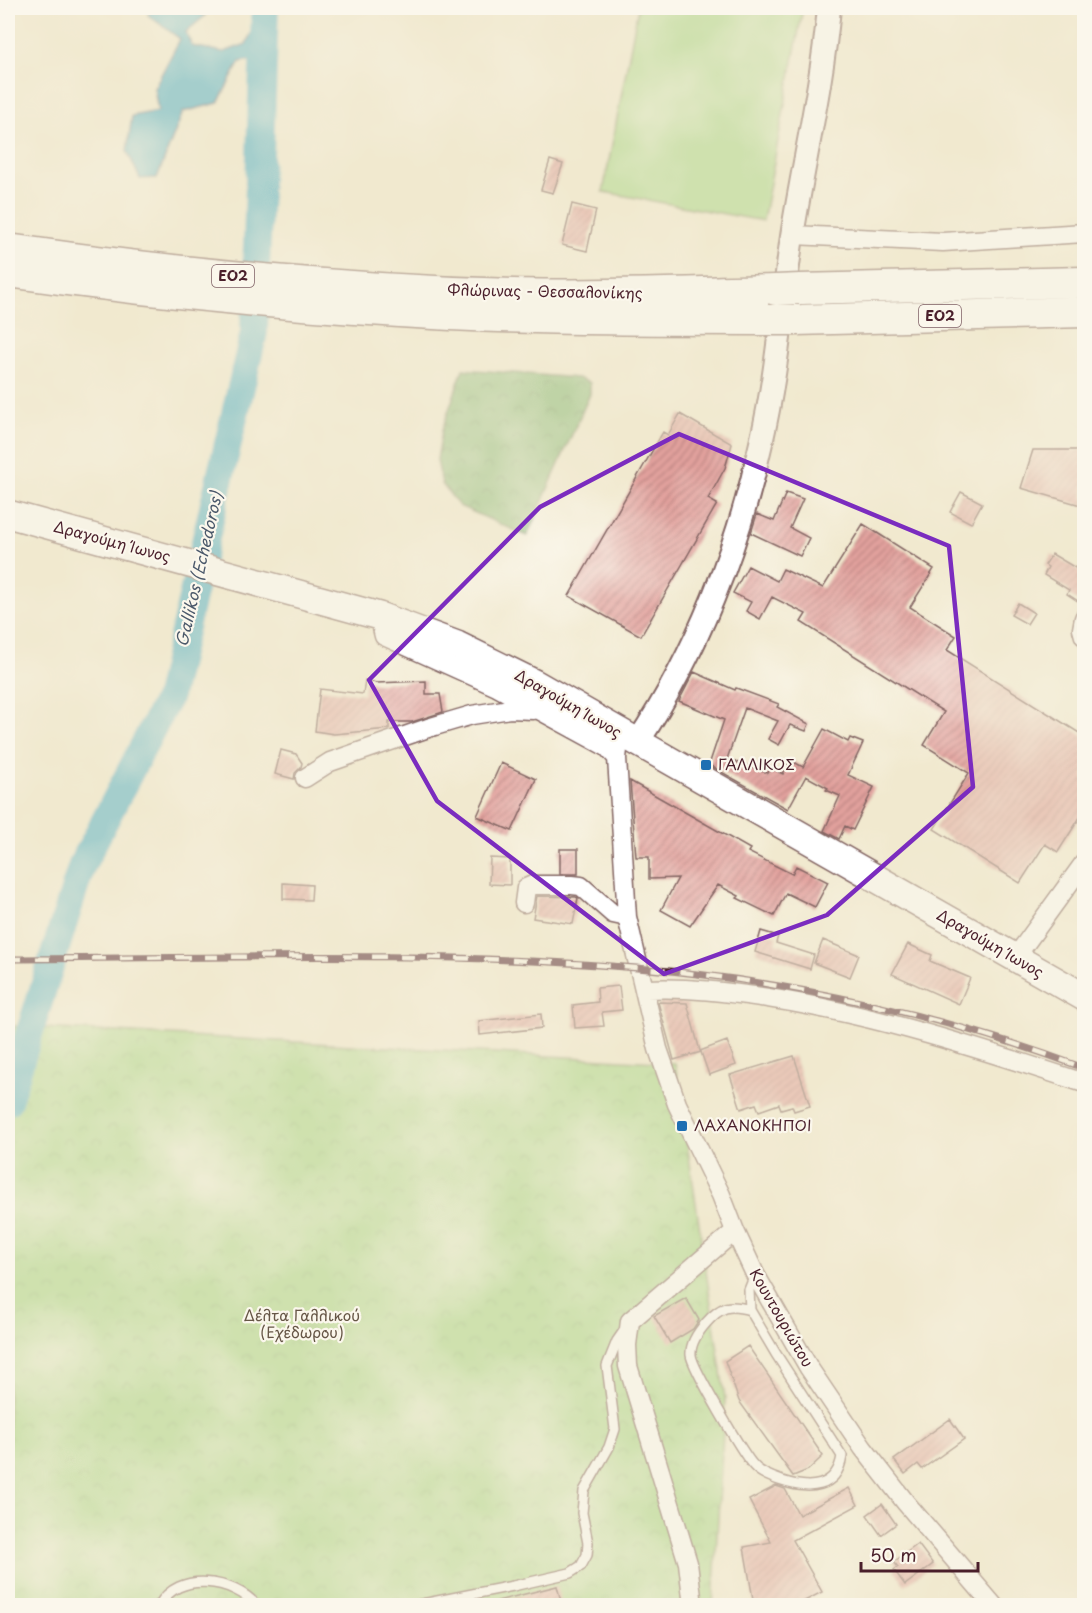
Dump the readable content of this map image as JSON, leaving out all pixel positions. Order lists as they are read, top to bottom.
{
  "streets": {
    "main road": ["ΕΟ2", "Φλώρινας - Θεσσαλονίκης", "Δραγούμη Ίωνος"],
    "street": ["Κουντουριώτου"]
  },
  "crossings": [
    ["Δραγούμη Ίωνος", "Κουντουριώτου"]
  ],
  "water": ["Gallikos (Echedoros)"],
  "parks": ["Δέλτα Γαλλικού (Εχέδωρου)"],
  "places": {
    "transit": ["ΓΑΛΛΙΚΟΣ", "ΛΑΧΑΝΟΚΗΠΟΙ"]
  },
  "scale_bar": "50 m"
}
